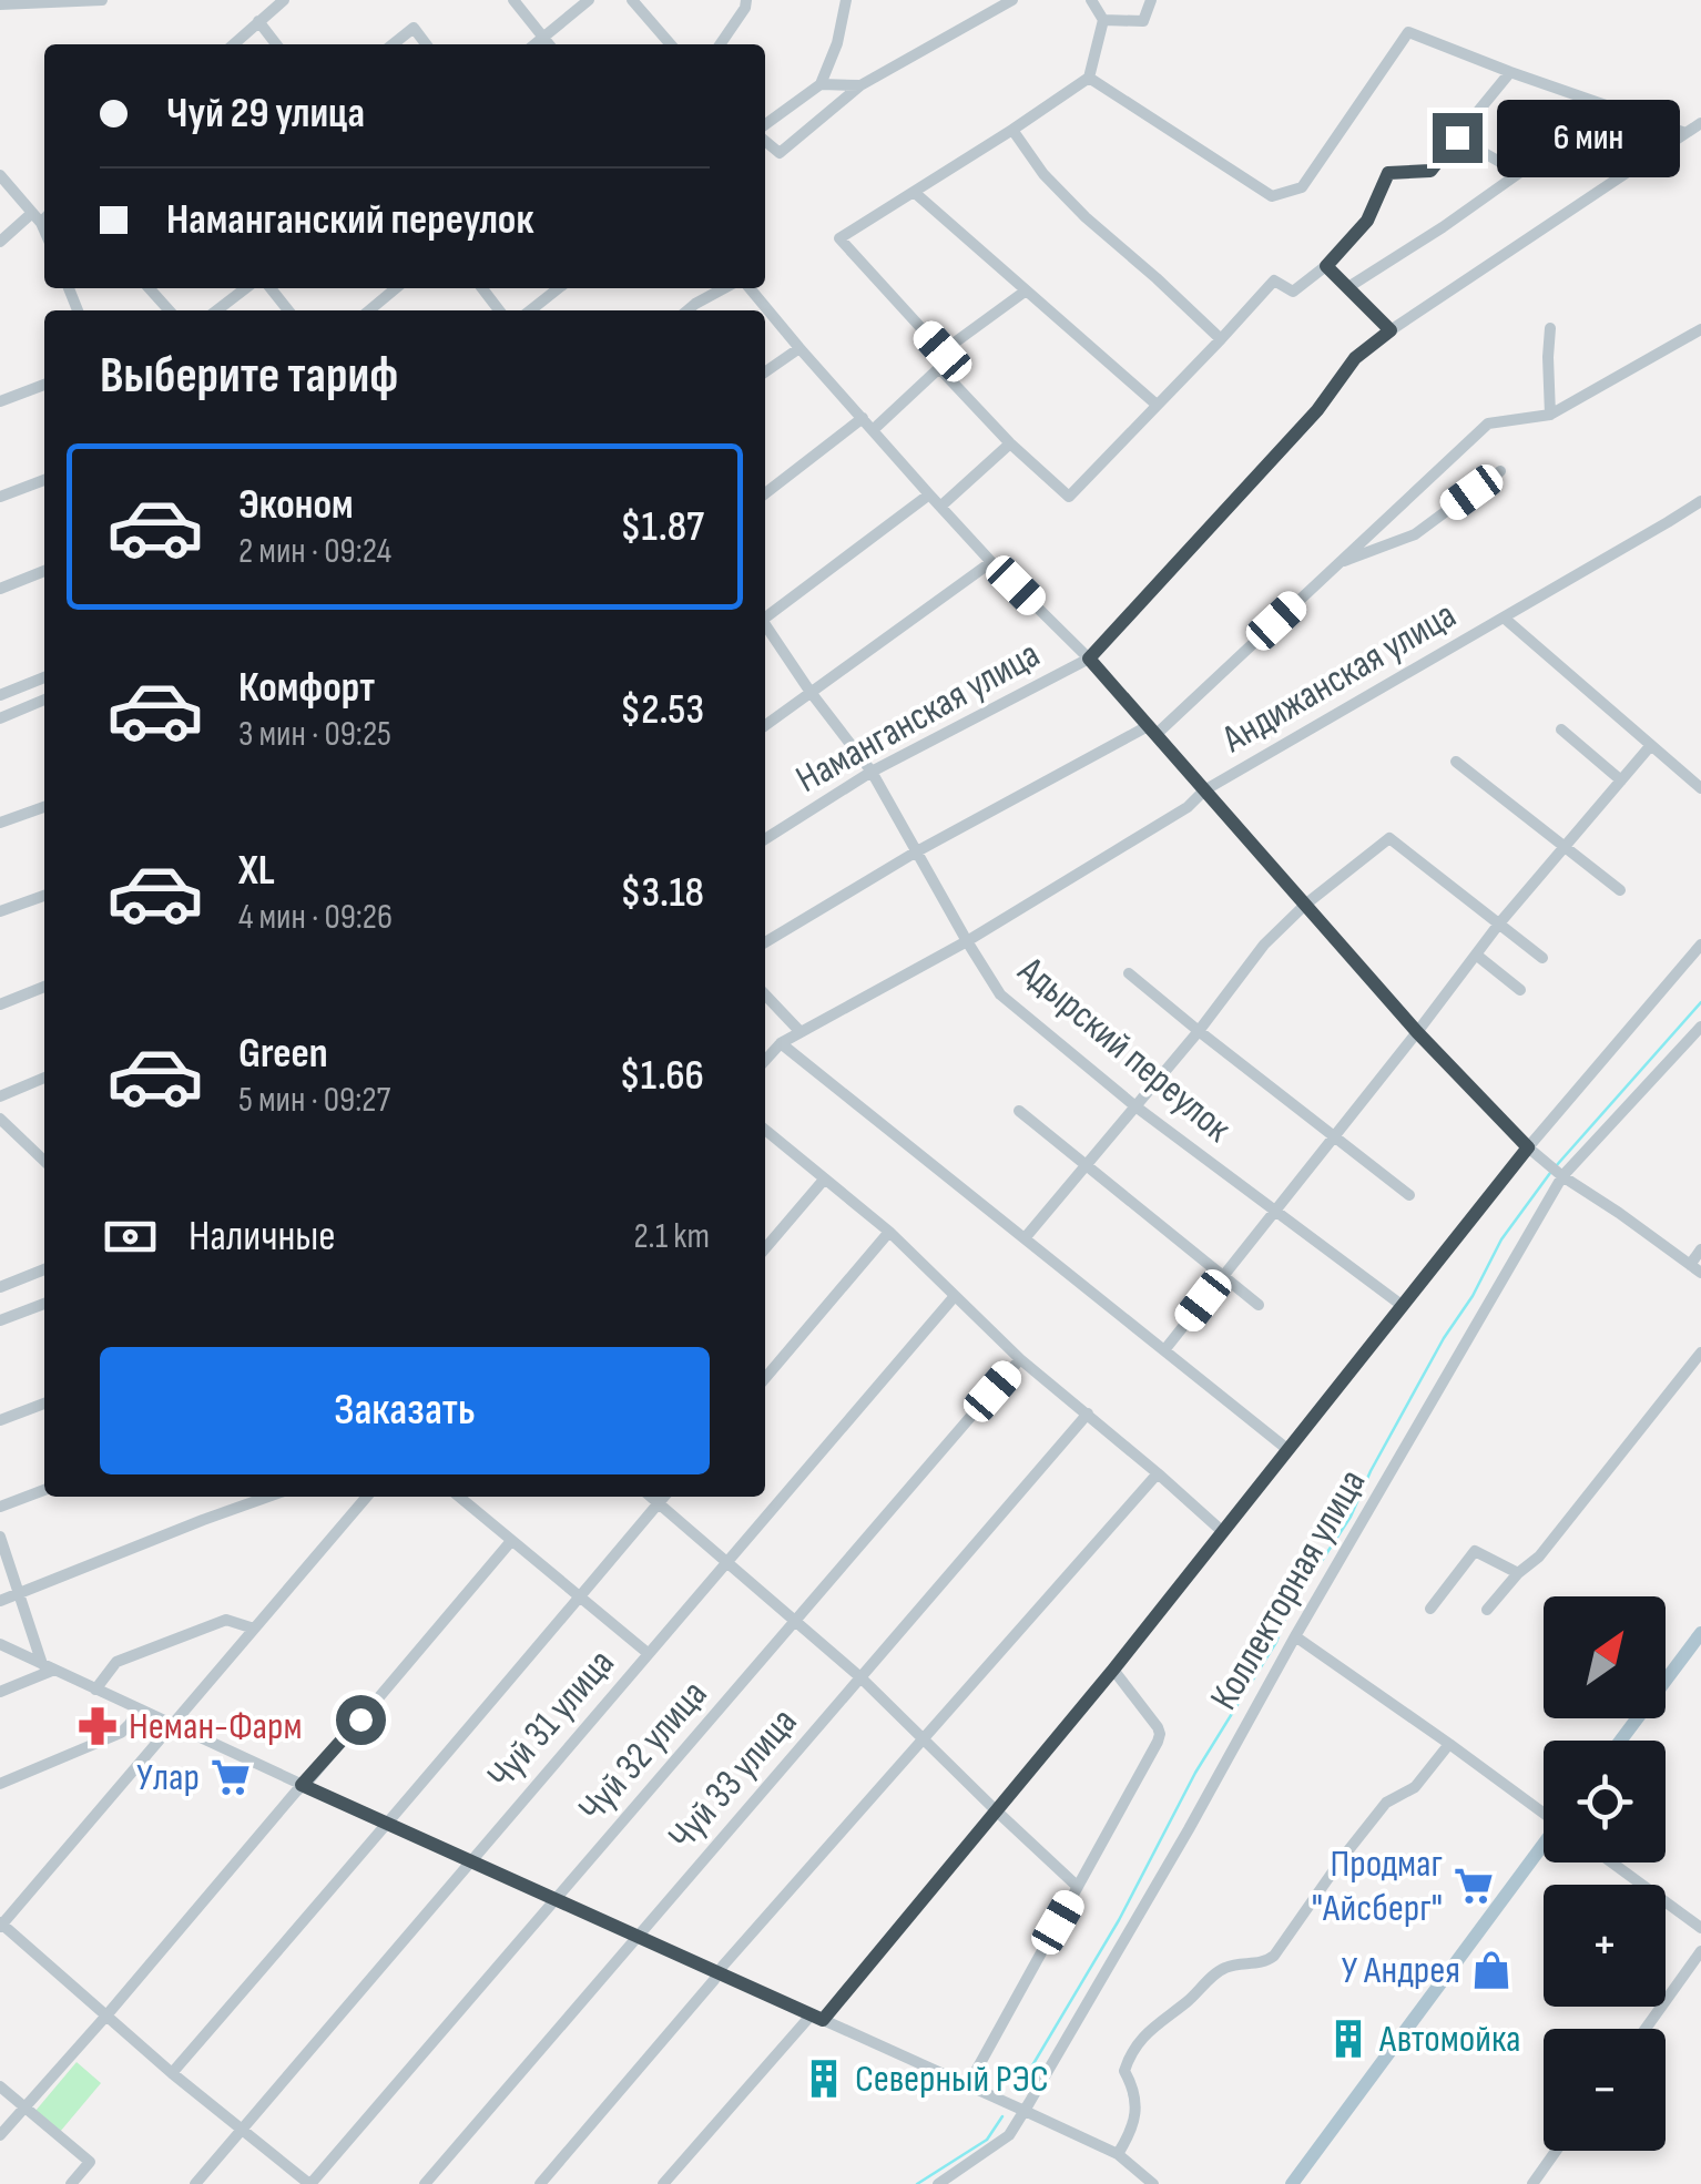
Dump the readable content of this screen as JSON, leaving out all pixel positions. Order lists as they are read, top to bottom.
{
  "streets": {
    "street": [
      "Андижанская улица",
      "Наманганская улица",
      "Адырский переулок",
      "Коллекторная улица",
      "Чуй 31 улица",
      "Чуй 32 улица",
      "Чуй 33 улица"
    ]
  },
  "crossings": [
    ["Андижанская улица", "Адырский переулок"],
    ["Наманганская улица", "Адырский переулок"]
  ],
  "places": {
    "pharmacy": ["Неман-Фарм"],
    "supermarket": ["Улар", "Продмаг \"Айсберг\""],
    "shop": ["У Андрея"],
    "building": ["Автомойка", "Северный РЭС"]
  },
  "north": "top right",
  "page": {
    "banner": ["Чуй 29 улица", "Наманганский переулок"],
    "bubble": "6 мин",
    "heading": "Выберите тариф",
    "list": [
      {
        "name": "Эконом",
        "note": "2 мин · 09:24",
        "value": "$1.87"
      },
      {
        "name": "Комфорт",
        "note": "3 мин · 09:25",
        "value": "$2.53"
      },
      {
        "name": "XL",
        "note": "4 мин · 09:26",
        "value": "$3.18"
      },
      {
        "name": "Green",
        "note": "5 мин · 09:27",
        "value": "$1.66"
      }
    ],
    "pay": ["Наличные", "2.1 km"],
    "buttons": "Заказать",
    "map_buttons": ["+", "−"]
  }
}
